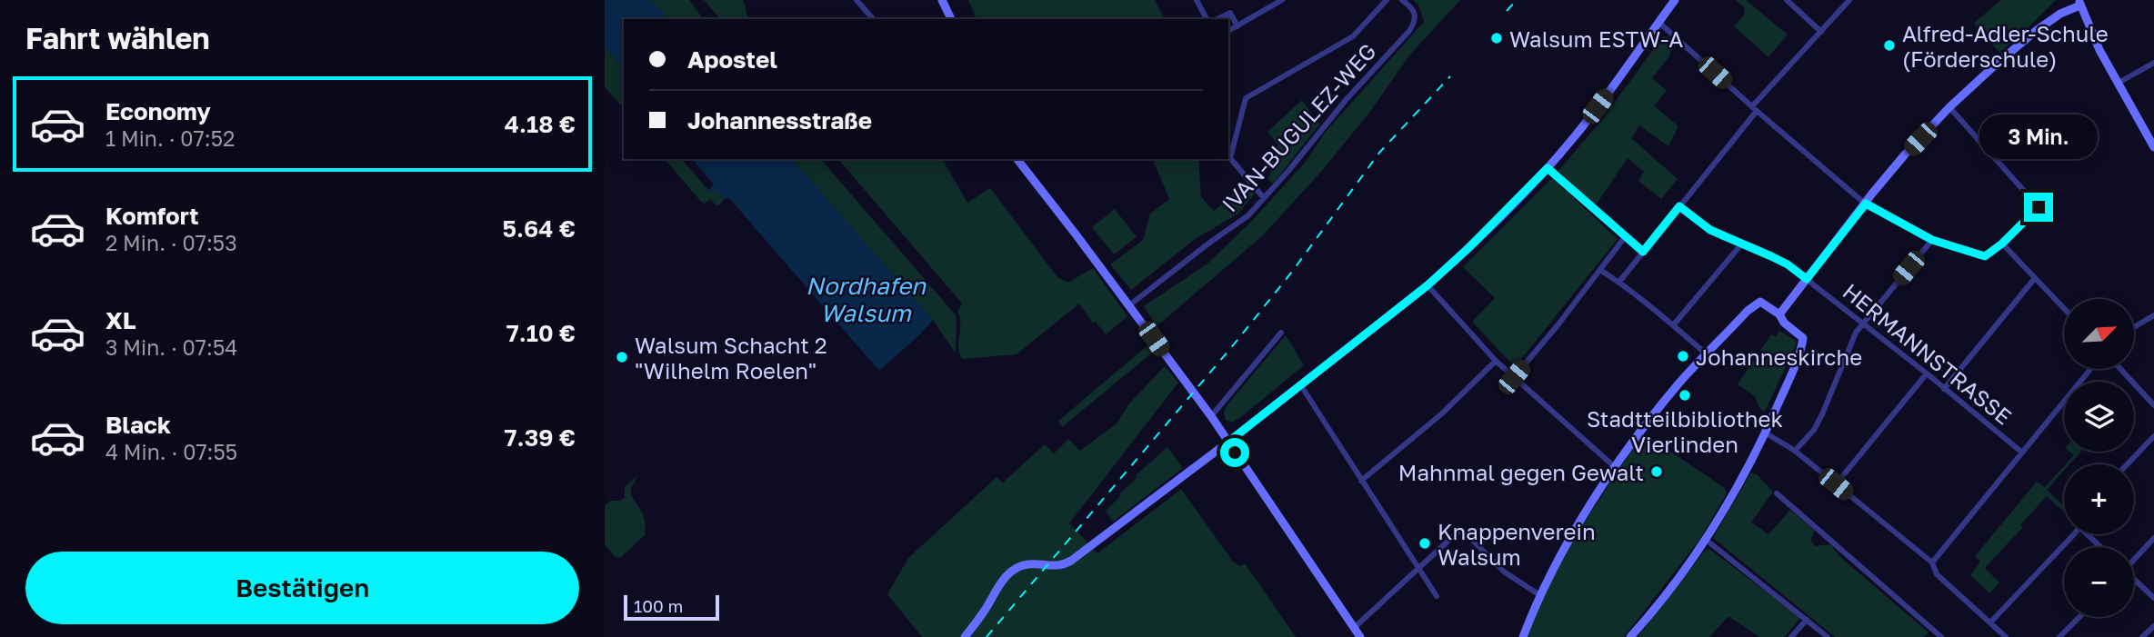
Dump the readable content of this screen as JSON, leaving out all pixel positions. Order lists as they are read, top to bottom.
{
  "streets": {
    "street": ["IVAN-BUGULEZ-WEG", "HERMANNSTRASSE"]
  },
  "water": ["Nordhafen Walsum"],
  "places": [
    "Walsum ESTW-A",
    "Alfred-Adler-Schule (Förderschule)",
    "Johanneskirche",
    "Walsum Schacht 2 \"Wilhelm Roelen\"",
    "Stadtteilbibliothek Vierlinden",
    "Mahnmal gegen Gewalt",
    "Knappenverein Walsum"
  ],
  "scale_bar": "100 m",
  "north": "top right",
  "page": {
    "heading": "Fahrt wählen",
    "banner": ["Apostel", "Johannesstraße"],
    "list": [
      {
        "name": "Economy",
        "note": "1 Min. · 07:52",
        "value": "4.18 €"
      },
      {
        "name": "Komfort",
        "note": "2 Min. · 07:53",
        "value": "5.64 €"
      },
      {
        "name": "XL",
        "note": "3 Min. · 07:54",
        "value": "7.10 €"
      },
      {
        "name": "Black",
        "note": "4 Min. · 07:55",
        "value": "7.39 €"
      }
    ],
    "bubble": "3 Min.",
    "map_buttons": ["+", "−"],
    "buttons": "Bestätigen",
    "scale": "100 m"
  }
}
